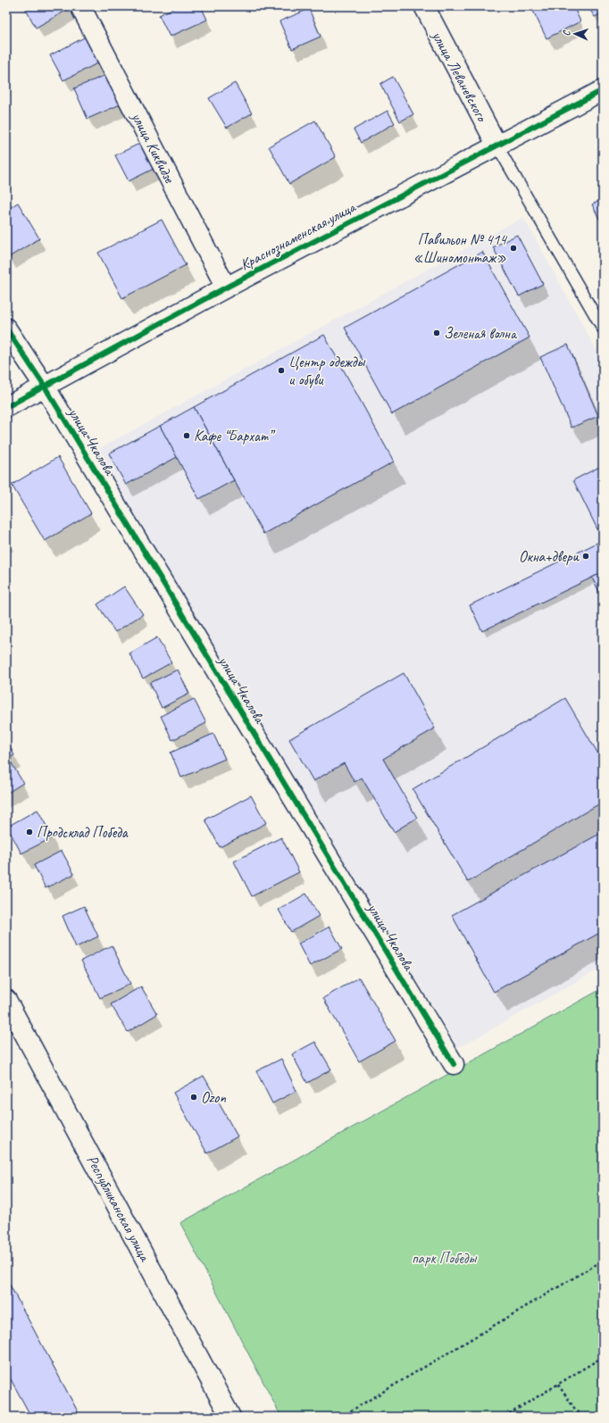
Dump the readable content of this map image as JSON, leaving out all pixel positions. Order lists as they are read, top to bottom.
{
  "streets": {
    "street": [
      "улица Леваневского",
      "улица Киквидзе",
      "Краснознаменская улица",
      "улица Чкалова",
      "Республиканская улица"
    ]
  },
  "crossings": [
    ["улица Леваневского", "Краснознаменская улица"],
    ["улица Киквидзе", "Краснознаменская улица"],
    ["Краснознаменская улица", "улица Чкалова"]
  ],
  "parks": ["парк Победы"],
  "places": [
    "Павильон № 414 «Шиномонтаж»",
    "Зеленая волна",
    "Центр одежды и обуви",
    "Кафе “Бархат”",
    "Окна+двери",
    "Продсклад Победа",
    "Ozon"
  ],
  "north": "left"
}
